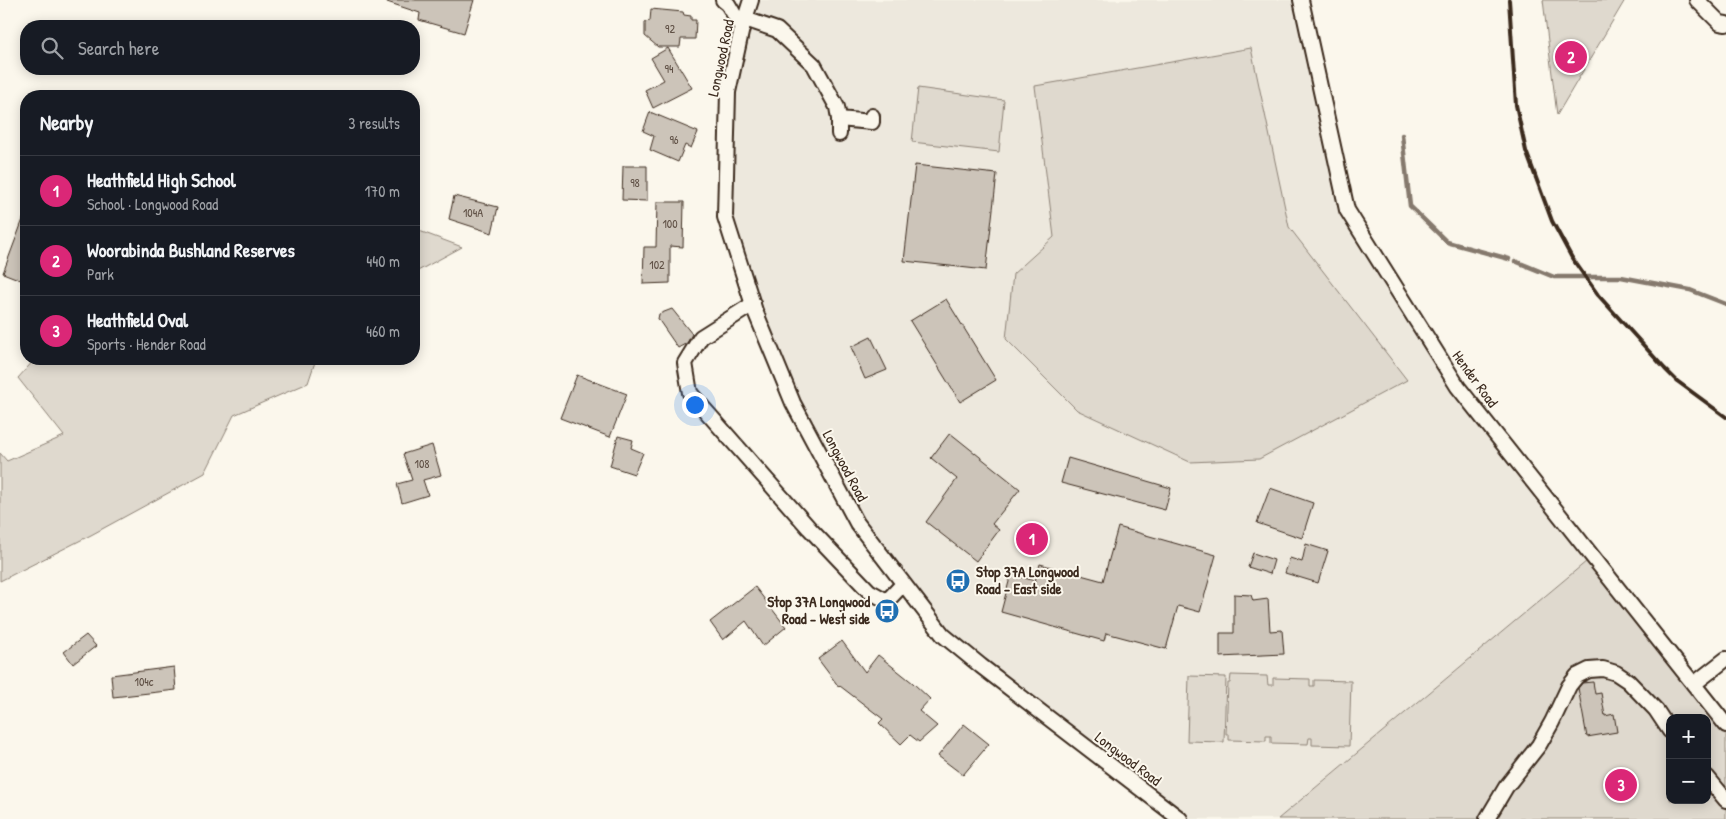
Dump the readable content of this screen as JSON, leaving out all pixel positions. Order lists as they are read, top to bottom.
{
  "streets": {
    "street": ["Longwood Road", "Hender Road"]
  },
  "places": {
    "bus stop": ["Stop 37A Longwood Road - East side", "Stop 37A Longwood Road - West side"]
  },
  "house_numbers": [
    "92",
    "94",
    "96",
    "98",
    "104A",
    "100",
    "102",
    "108",
    "104c"
  ],
  "page": {
    "search": "Search here",
    "pins": ["2", "1", "3"],
    "heading": ["Nearby", "3 results"],
    "list": [
      {
        "mark": "1",
        "name": "Heathfield High School",
        "note": "School · Longwood Road",
        "value": "170 m"
      },
      {
        "mark": "2",
        "name": "Woorabinda Bushland Reserves",
        "note": "Park",
        "value": "440 m"
      },
      {
        "mark": "3",
        "name": "Heathfield Oval",
        "note": "Sports · Hender Road",
        "value": "460 m"
      }
    ],
    "map_buttons": ["+", "−"]
  }
}
